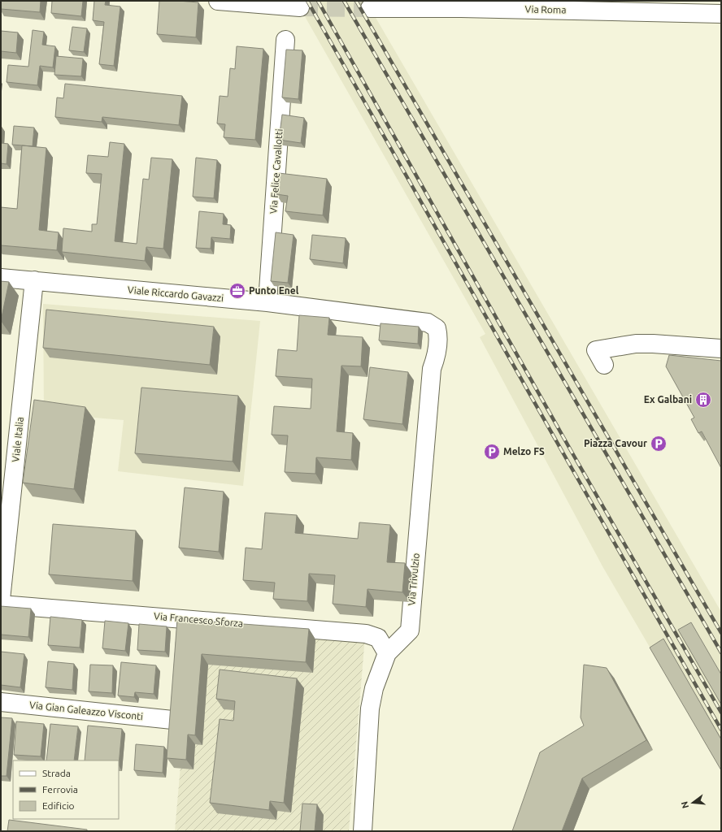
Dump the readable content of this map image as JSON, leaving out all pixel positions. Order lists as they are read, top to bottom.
{
  "streets": {
    "street": [
      "Via Roma",
      "Via Felice Cavallotti",
      "Viale Riccardo Gavazzi",
      "Viale Italia",
      "Via Trivulzio",
      "Via Francesco Sforza",
      "Via Gian Galeazzo Visconti"
    ]
  },
  "crossings": [
    ["Via Felice Cavallotti", "Viale Riccardo Gavazzi"],
    ["Viale Riccardo Gavazzi", "Viale Italia"],
    ["Viale Riccardo Gavazzi", "Via Trivulzio"],
    ["Via Trivulzio", "Via Francesco Sforza"]
  ],
  "places": {
    "office": ["Punto Enel"],
    "building": ["Ex Galbani"],
    "parking": ["Piazza Cavour", "Melzo FS"]
  },
  "legend": ["Strada", "Ferrovia", "Edificio"],
  "north": "left"
}
